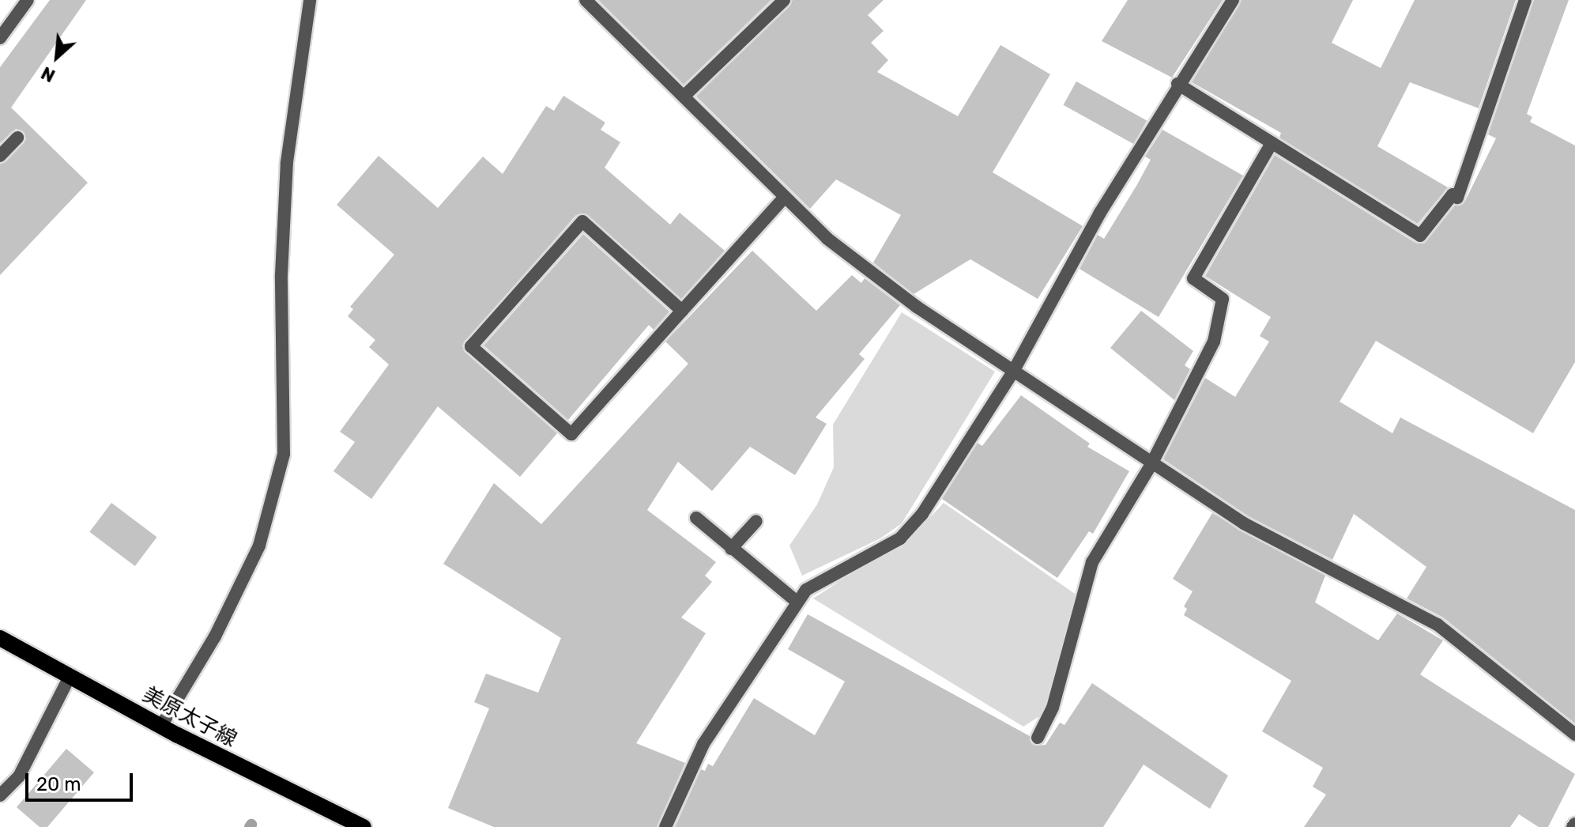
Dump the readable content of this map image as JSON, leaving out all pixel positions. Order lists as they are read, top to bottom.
{
  "streets": {
    "main road": ["美原太子線"]
  },
  "scale_bar": "20 m",
  "north": "bottom left"
}
